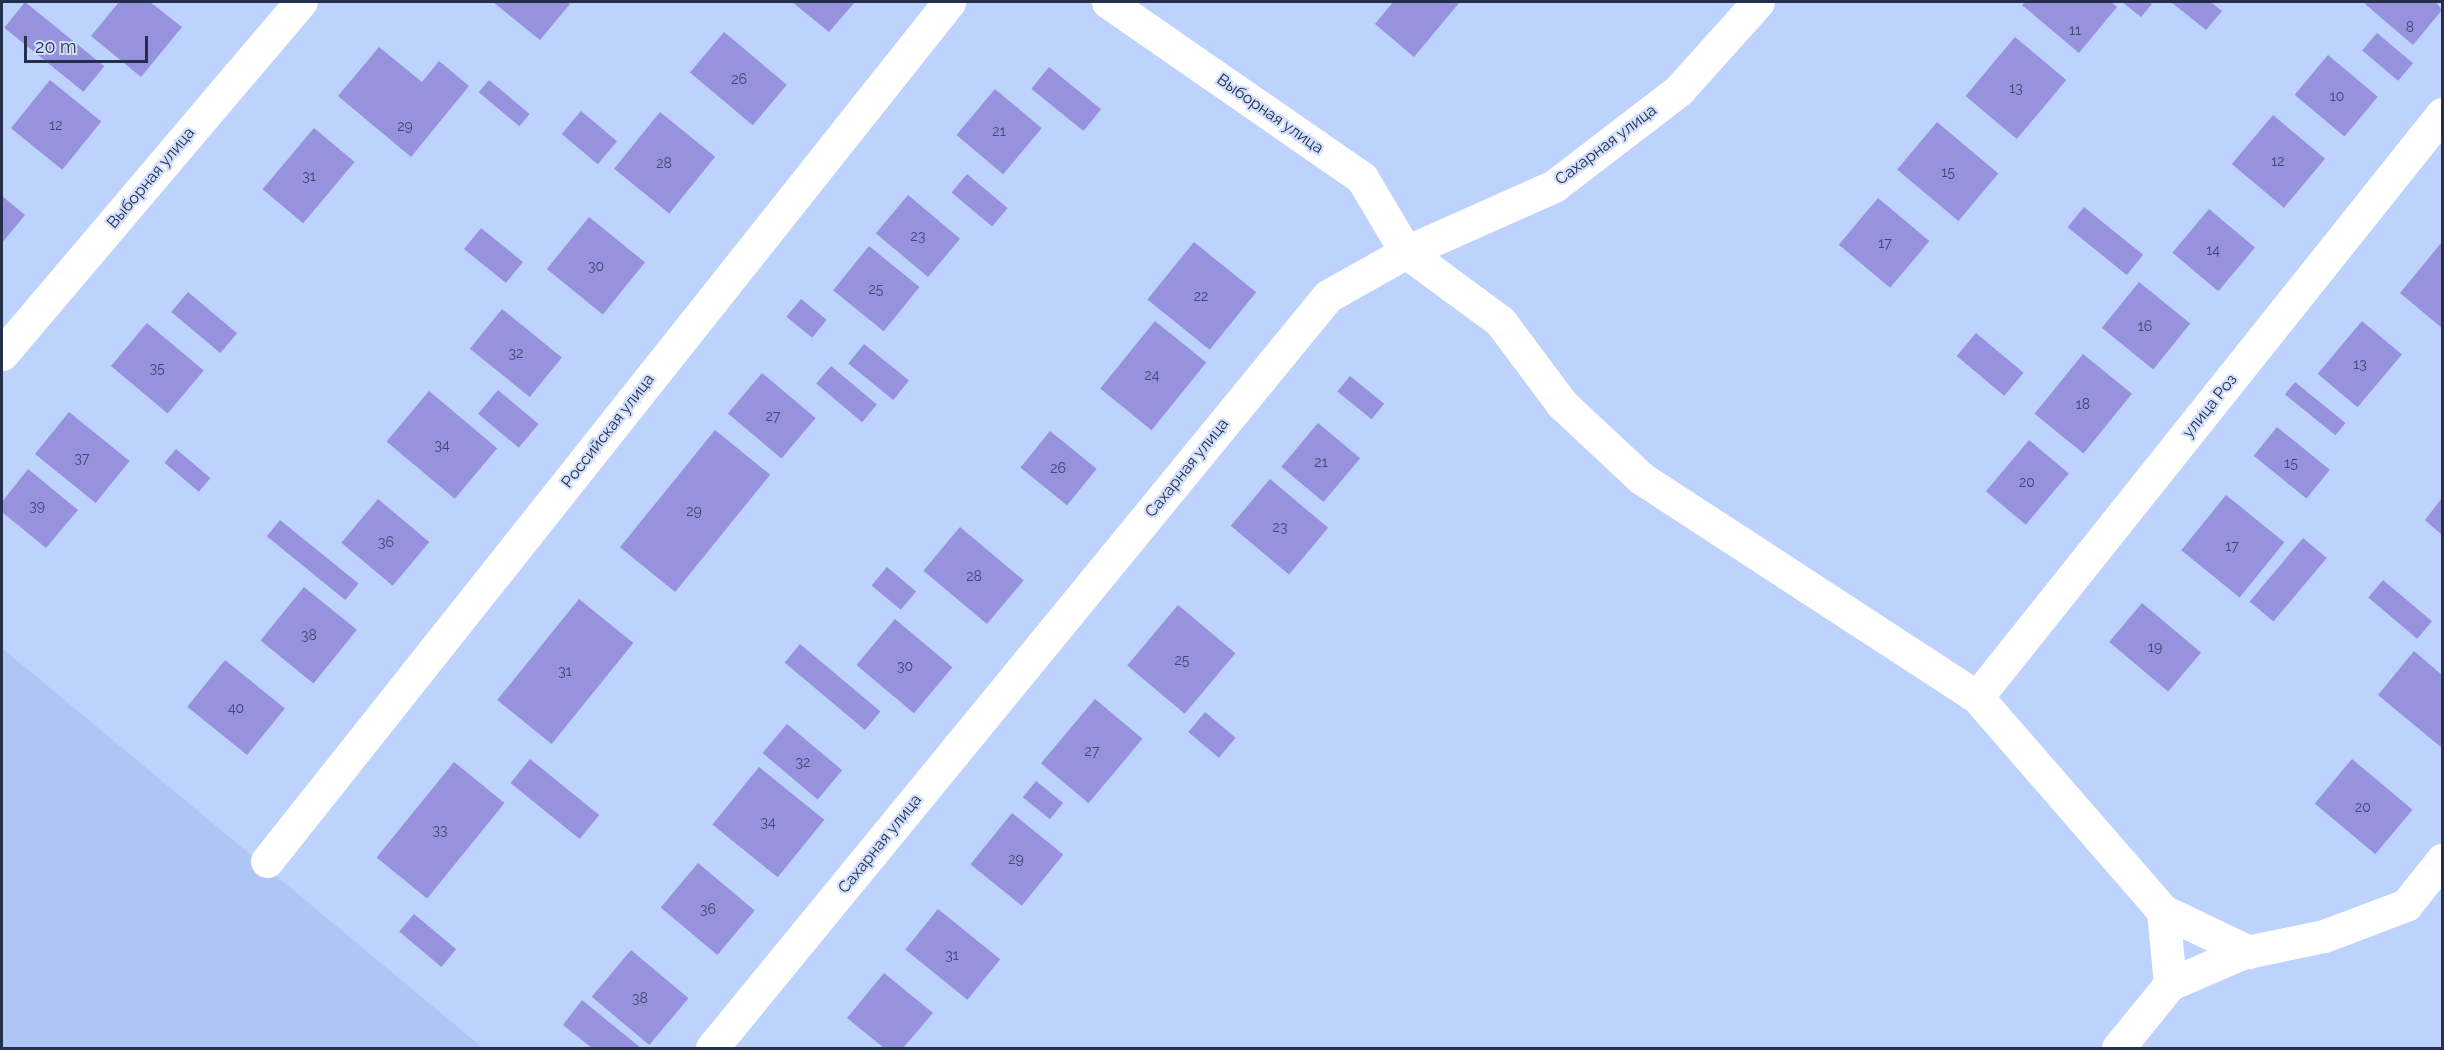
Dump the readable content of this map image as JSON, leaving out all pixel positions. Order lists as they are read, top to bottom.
{
  "streets": {
    "street": [
      "Выборная улица",
      "Сахарная улица",
      "улица Роз",
      "Российская улица"
    ]
  },
  "crossings": [
    ["Выборная улица", "Сахарная улица"]
  ],
  "house_numbers": [
    "8",
    "11",
    "26",
    "13",
    "10",
    "12",
    "29",
    "21",
    "12",
    "28",
    "15",
    "31",
    "23",
    "17",
    "14",
    "30",
    "25",
    "22",
    "16",
    "32",
    "13",
    "35",
    "24",
    "18",
    "27",
    "34",
    "37",
    "21",
    "15",
    "26",
    "20",
    "39",
    "29",
    "23",
    "36",
    "17",
    "28",
    "38",
    "19",
    "25",
    "30",
    "31",
    "40",
    "27",
    "32",
    "20",
    "34",
    "33",
    "29",
    "36",
    "31",
    "38"
  ],
  "scale_bar": "20 m"
}
